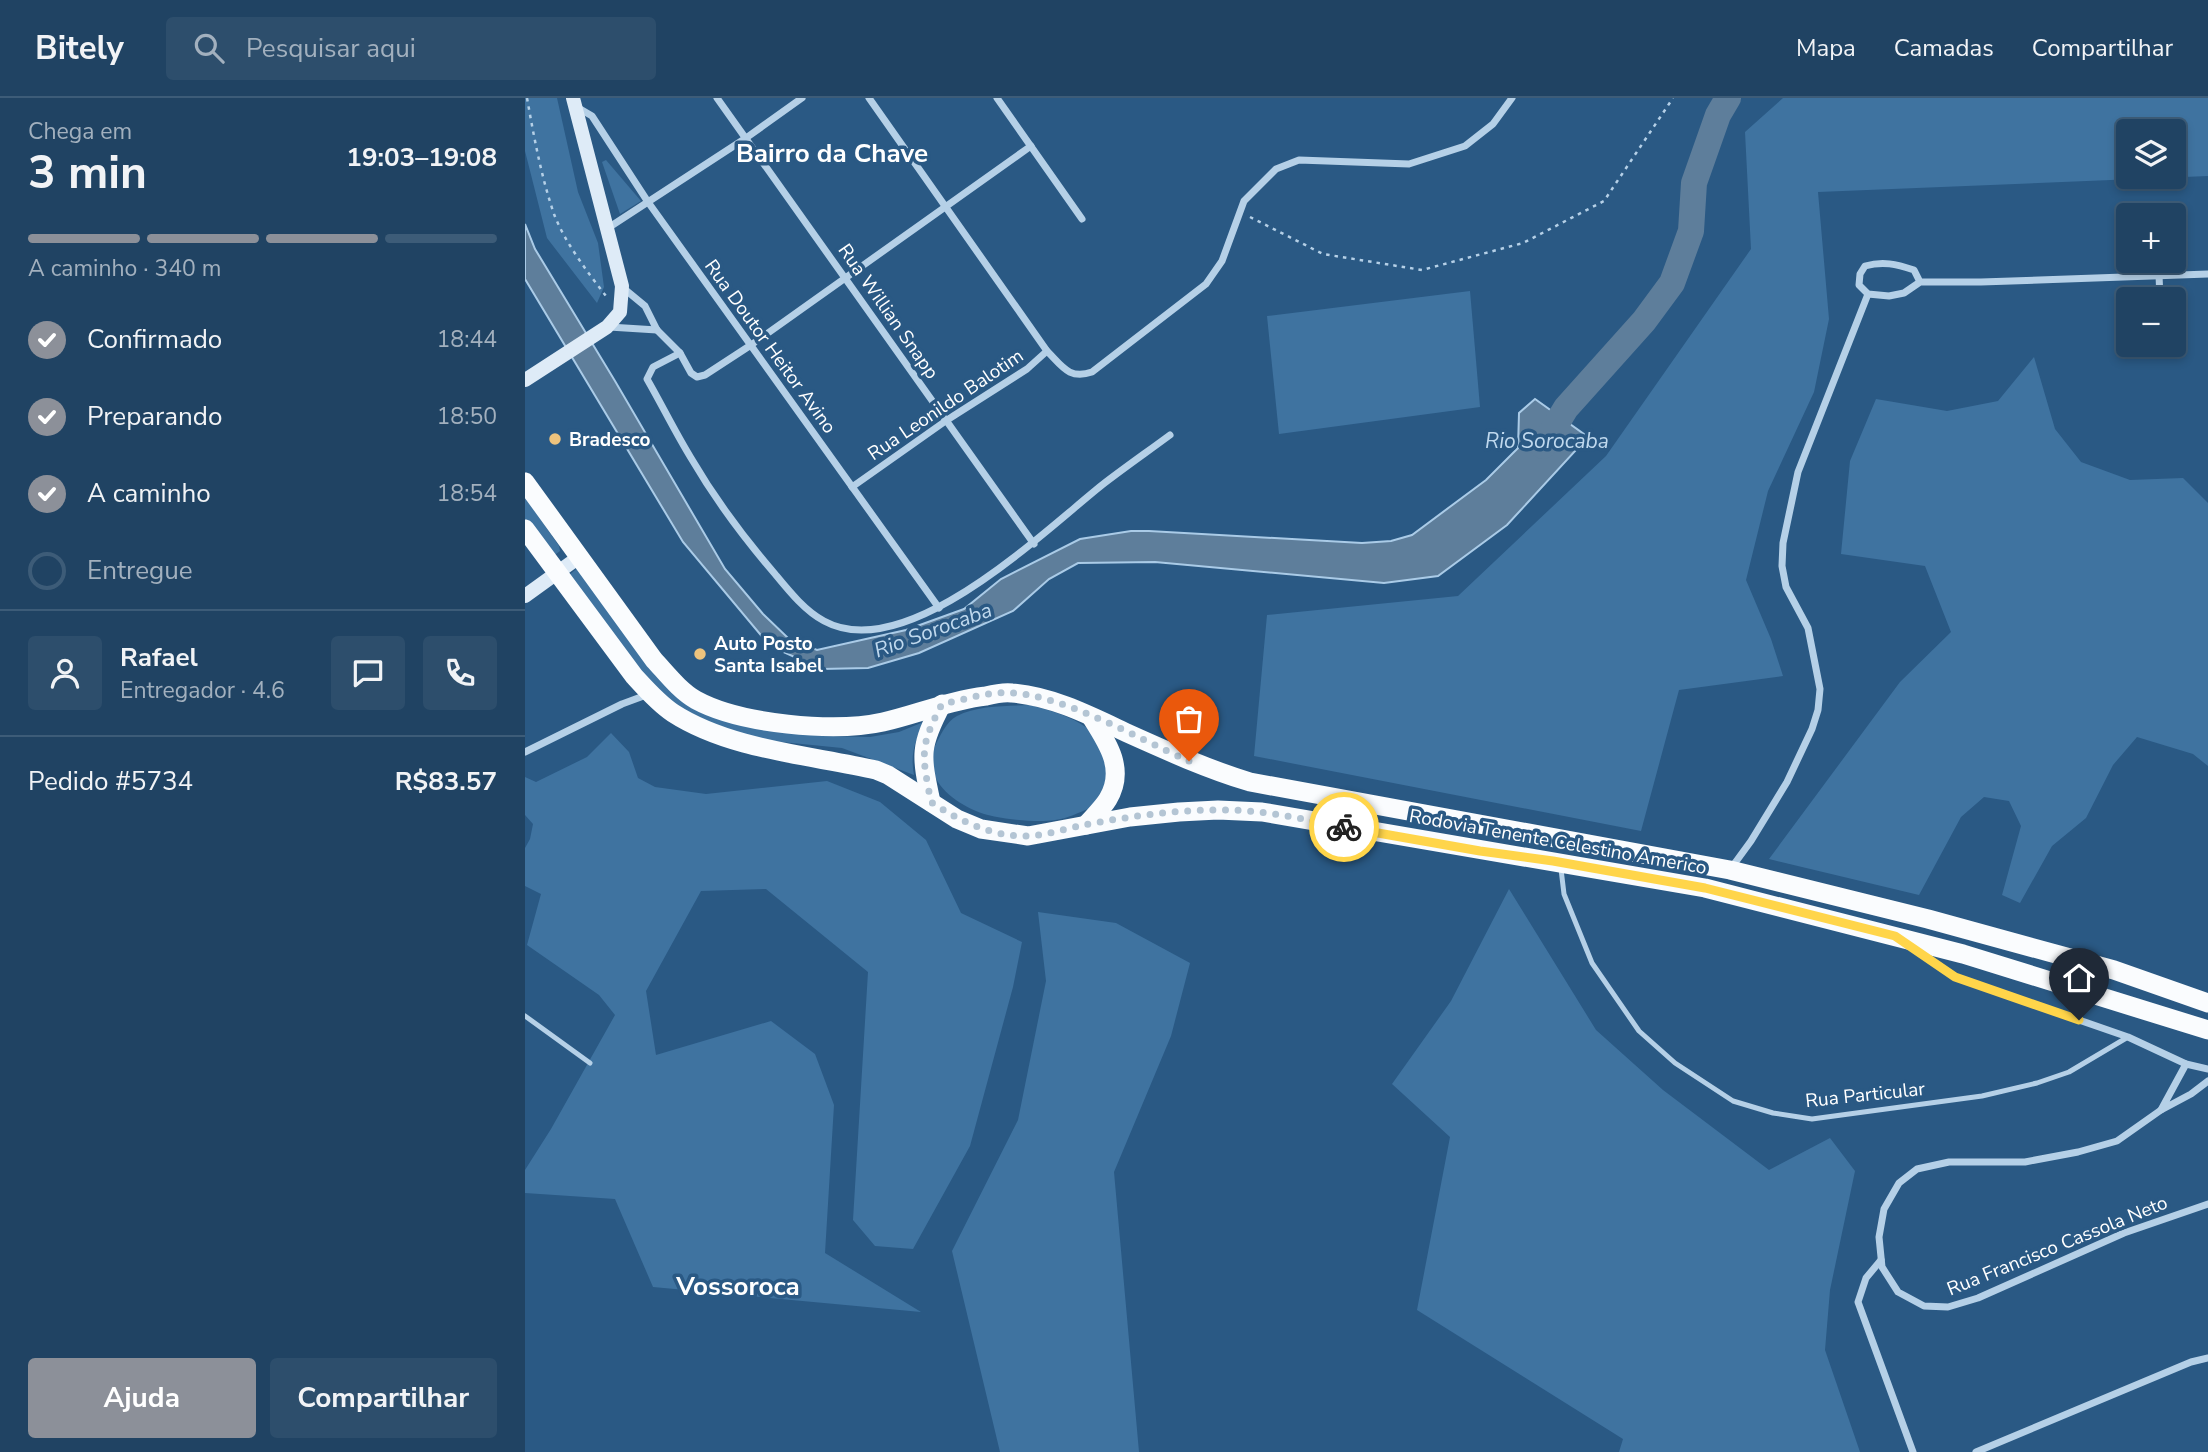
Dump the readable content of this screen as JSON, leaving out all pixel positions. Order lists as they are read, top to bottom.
{
  "streets": {
    "highway": ["Rodovia Tenente Celestino Americo"],
    "street": [
      "Rua Willian Snapp",
      "Rua Doutor Heitor Avino",
      "Rua Leonildo Balotim",
      "Rua Francisco Cassola Neto"
    ],
    "lane": ["Rua Particular"]
  },
  "crossings": [
    ["Rua Willian Snapp", "Rua Leonildo Balotim"],
    ["Rua Doutor Heitor Avino", "Rua Leonildo Balotim"],
    ["Rodovia Tenente Celestino Americo", "Rua Particular"]
  ],
  "districts": ["Bairro da Chave", "Vossoroca"],
  "water": ["Rio Sorocaba"],
  "places": ["Bradesco", "Auto Posto Santa Isabel"],
  "page": {
    "header": "Bitely",
    "search": "Pesquisar aqui",
    "nav": ["Mapa", "Camadas", "Compartilhar"],
    "heading": ["3 min", "Chega em", "19:03–19:08"],
    "panel": [
      "Rafael",
      "Entregador · 4.6",
      "Pedido #5734",
      "R$83.57"
    ],
    "map_buttons": ["+", "−"],
    "bar": "A caminho · 340 m",
    "list": [
      ["Confirmado", "18:44"],
      ["Preparando", "18:50"],
      ["A caminho", "18:54"],
      "Entregue"
    ],
    "buttons": ["Ajuda", "Compartilhar"]
  }
}
